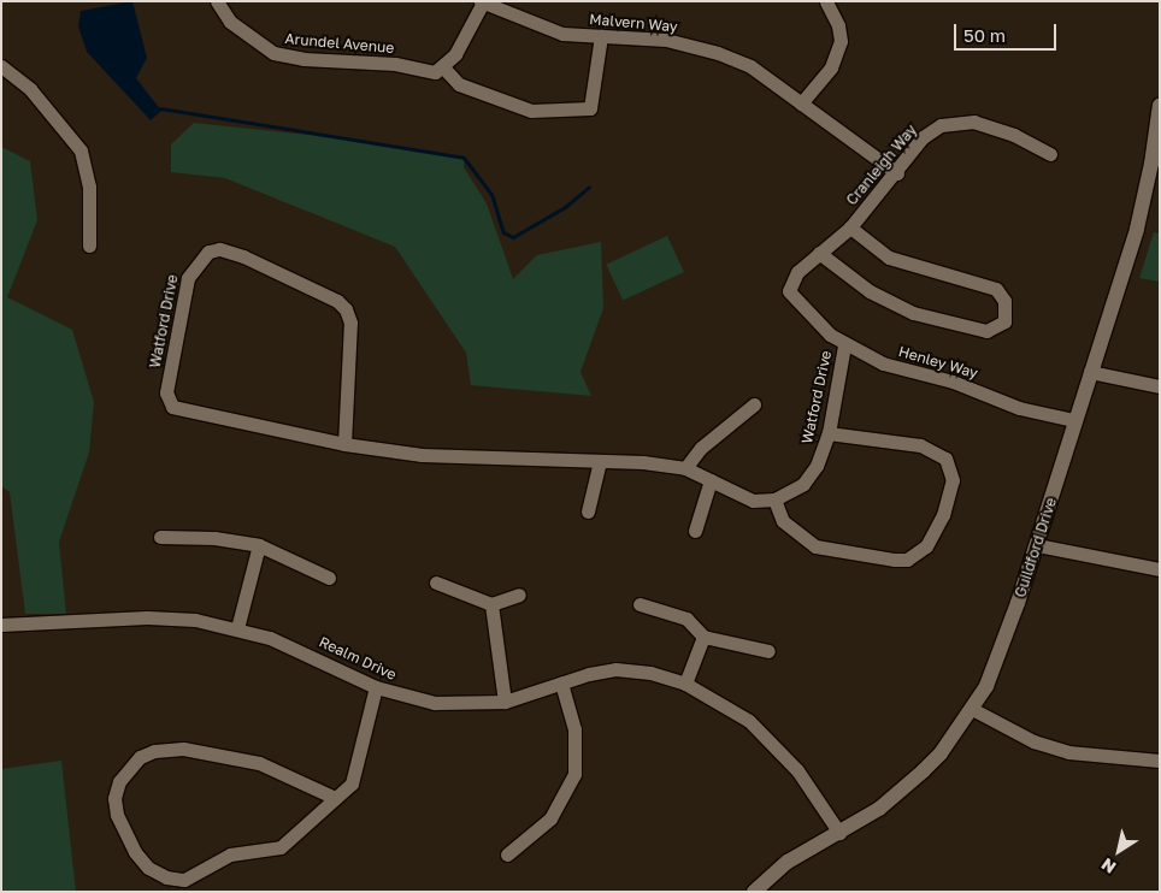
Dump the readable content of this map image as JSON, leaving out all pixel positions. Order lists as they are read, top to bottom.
{
  "streets": {
    "street": [
      "Malvern Way",
      "Arundel Avenue",
      "Cranleigh Way",
      "Watford Drive",
      "Henley Way",
      "Guildford Drive",
      "Realm Drive"
    ]
  },
  "crossings": [
    ["Malvern Way", "Cranleigh Way"],
    ["Cranleigh Way", "Henley Way"],
    ["Watford Drive", "Henley Way"],
    ["Henley Way", "Guildford Drive"],
    ["Guildford Drive", "Realm Drive"]
  ],
  "scale_bar": "50 m",
  "north": "bottom left"
}
